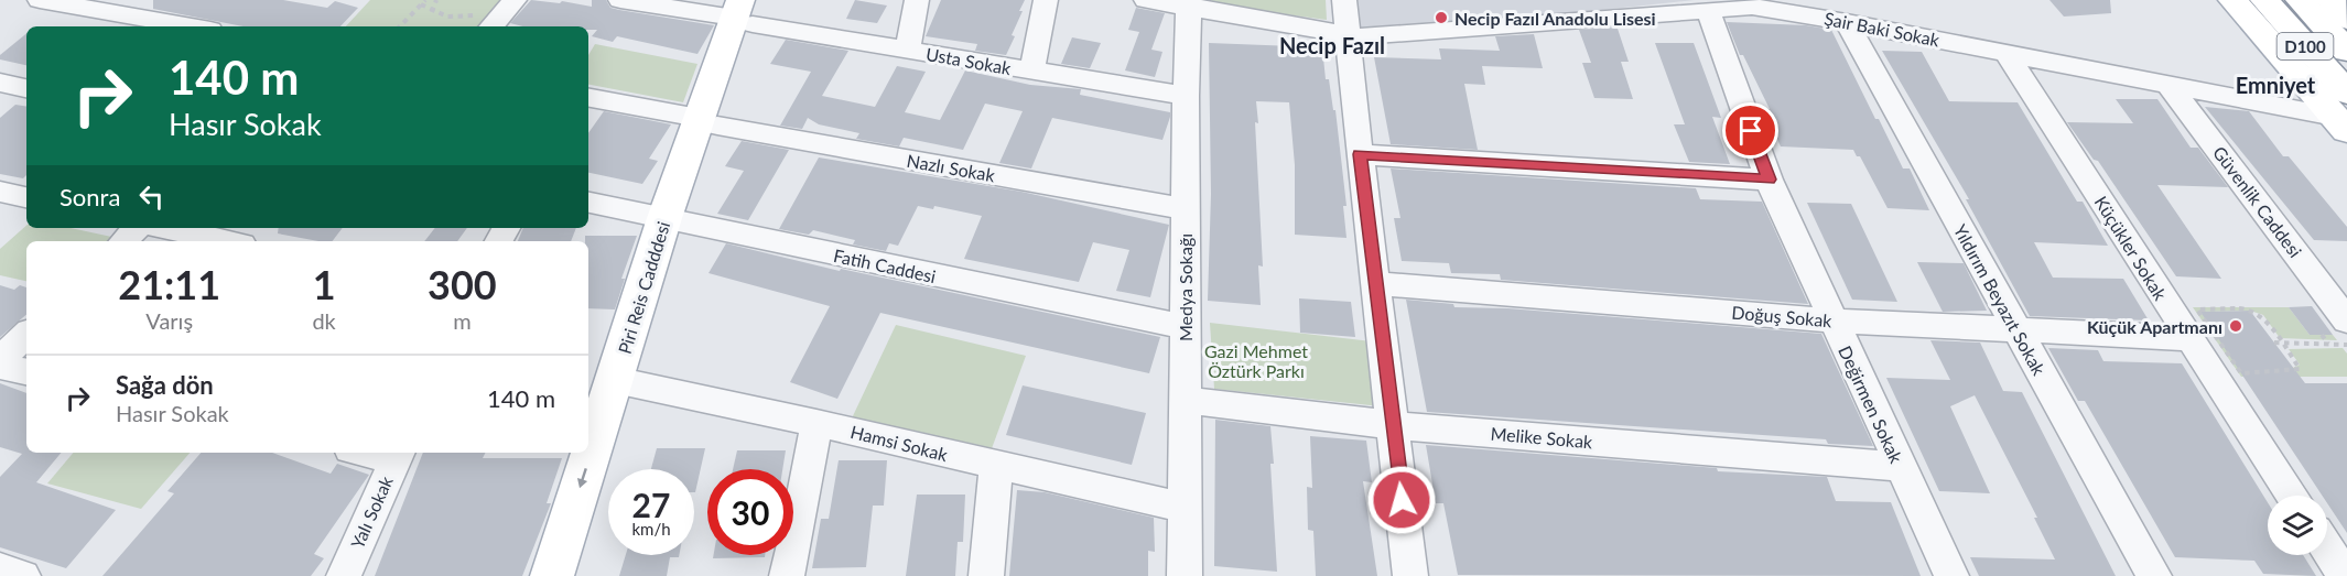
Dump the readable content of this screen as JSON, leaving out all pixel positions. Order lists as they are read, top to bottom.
{
  "streets": {
    "main road": ["D100", "Piri Reis Cadddesi"],
    "street": [
      "Şair Baki Sokak",
      "Usta Sokak",
      "Nazlı Sokak",
      "Güvenlik Caddesi",
      "Küçükler Sokak",
      "Fatih Caddesi",
      "Medya Sokağı",
      "Yıldırım Beyazıt Sokak",
      "Doğuş Sokak",
      "Değirmen Sokak",
      "Melike Sokak",
      "Hamsi Sokak",
      "Yalı Sokak"
    ]
  },
  "crossings": [
    ["Şair Baki Sokak", "D100"],
    ["Şair Baki Sokak", "Güvenlik Caddesi"],
    ["Şair Baki Sokak", "Küçükler Sokak"],
    ["Şair Baki Sokak", "Medya Sokağı"],
    ["Şair Baki Sokak", "Yıldırım Beyazıt Sokak"],
    ["Şair Baki Sokak", "Değirmen Sokak"],
    ["Usta Sokak", "Piri Reis Cadddesi"],
    ["Usta Sokak", "Medya Sokağı"],
    ["Nazlı Sokak", "Piri Reis Cadddesi"],
    ["Nazlı Sokak", "Medya Sokağı"],
    ["Küçükler Sokak", "Doğuş Sokak"],
    ["Fatih Caddesi", "Piri Reis Cadddesi"],
    ["Fatih Caddesi", "Medya Sokağı"],
    ["Piri Reis Cadddesi", "Hamsi Sokak"],
    ["Medya Sokağı", "Melike Sokak"],
    ["Medya Sokağı", "Hamsi Sokak"],
    ["Yıldırım Beyazıt Sokak", "Doğuş Sokak"],
    ["Doğuş Sokak", "Değirmen Sokak"],
    ["Değirmen Sokak", "Melike Sokak"]
  ],
  "districts": ["Necip Fazıl", "Emniyet"],
  "parks": ["Gazi Mehmet Öztürk Parkı"],
  "places": ["Necip Fazıl Anadolu Lisesi", "Küçük Apartmanı"],
  "page": {
    "turn": ["140 m", "Hasır Sokak"],
    "then": "Sonra",
    "eta": [
      "21:11",
      "Varış",
      "1",
      "dk",
      "300",
      "m"
    ],
    "list": [
      {
        "name": "Sağa dön",
        "note": "Hasır Sokak",
        "value": "140 m"
      }
    ],
    "speed": "27 km/h",
    "limit": "30"
  }
}
